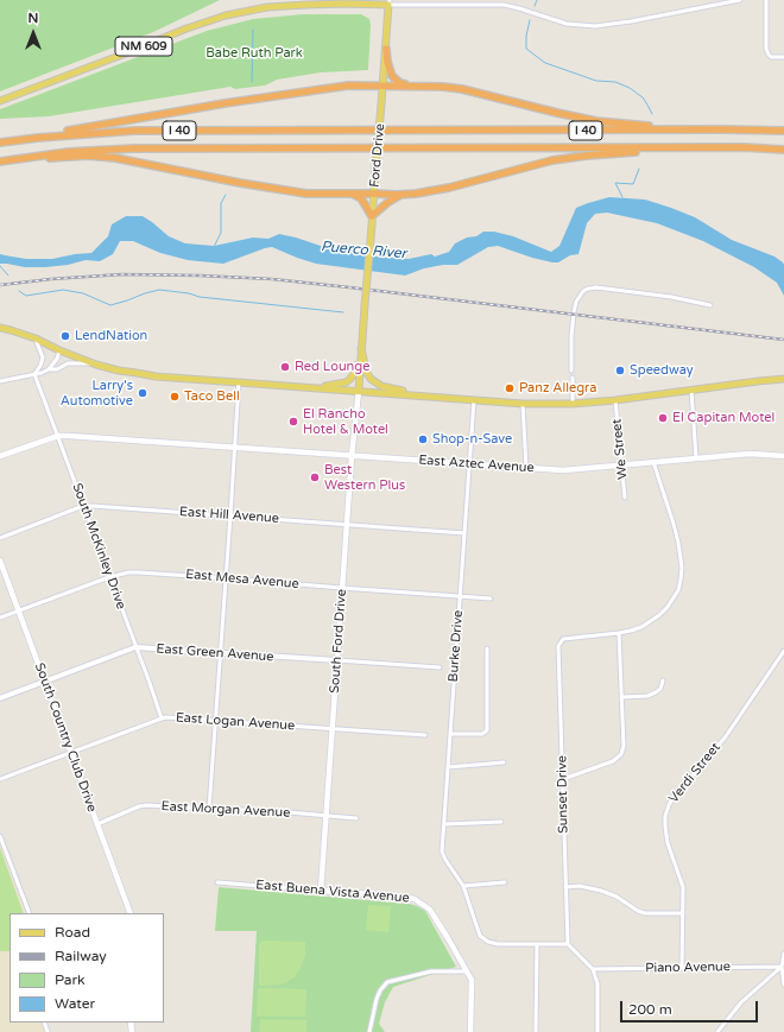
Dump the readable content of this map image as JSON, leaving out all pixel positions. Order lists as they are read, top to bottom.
{
  "streets": {
    "highway": ["I 40"],
    "main road": [
      "NM 609",
      "Ford Drive",
      "East Aztec Avenue",
      "South Ford Drive",
      "South Country Club Drive",
      "East Buena Vista Avenue"
    ],
    "street": [
      "We Street",
      "East Hill Avenue",
      "South McKinley Drive",
      "East Mesa Avenue",
      "Burke Drive",
      "East Green Avenue",
      "East Logan Avenue",
      "Verdi Street",
      "Sunset Drive",
      "East Morgan Avenue",
      "Piano Avenue"
    ]
  },
  "crossings": [
    ["NM 609", "Ford Drive"],
    ["We Street", "East Aztec Avenue"],
    ["East Aztec Avenue", "South McKinley Drive"],
    ["East Aztec Avenue", "South Ford Drive"],
    ["East Aztec Avenue", "Burke Drive"],
    ["East Hill Avenue", "South McKinley Drive"],
    ["East Hill Avenue", "South Ford Drive"],
    ["East Hill Avenue", "Burke Drive"],
    ["South McKinley Drive", "East Mesa Avenue"],
    ["South McKinley Drive", "East Green Avenue"],
    ["South McKinley Drive", "East Logan Avenue"],
    ["East Mesa Avenue", "South Ford Drive"],
    ["East Mesa Avenue", "Burke Drive"],
    ["East Mesa Avenue", "South Country Club Drive"],
    ["South Ford Drive", "East Green Avenue"],
    ["South Ford Drive", "East Logan Avenue"],
    ["South Ford Drive", "East Morgan Avenue"],
    ["South Ford Drive", "East Buena Vista Avenue"],
    ["Burke Drive", "Sunset Drive"],
    ["East Green Avenue", "South Country Club Drive"],
    ["East Logan Avenue", "South Country Club Drive"],
    ["South Country Club Drive", "East Morgan Avenue"],
    ["Verdi Street", "Piano Avenue"]
  ],
  "water": ["Puerco River"],
  "parks": ["Babe Ruth Park"],
  "places": [
    "LendNation",
    "Red Lounge",
    "Speedway",
    "Panz Allegra",
    "Larry's Automotive",
    "Taco Bell",
    "El Capitan Motel",
    "El Rancho Hotel & Motel",
    "Shop-n-Save",
    "Best Western Plus"
  ],
  "legend": [
    "Road",
    "Railway",
    "Park",
    "Water"
  ],
  "scale_bar": "200 m",
  "north": "top"
}
